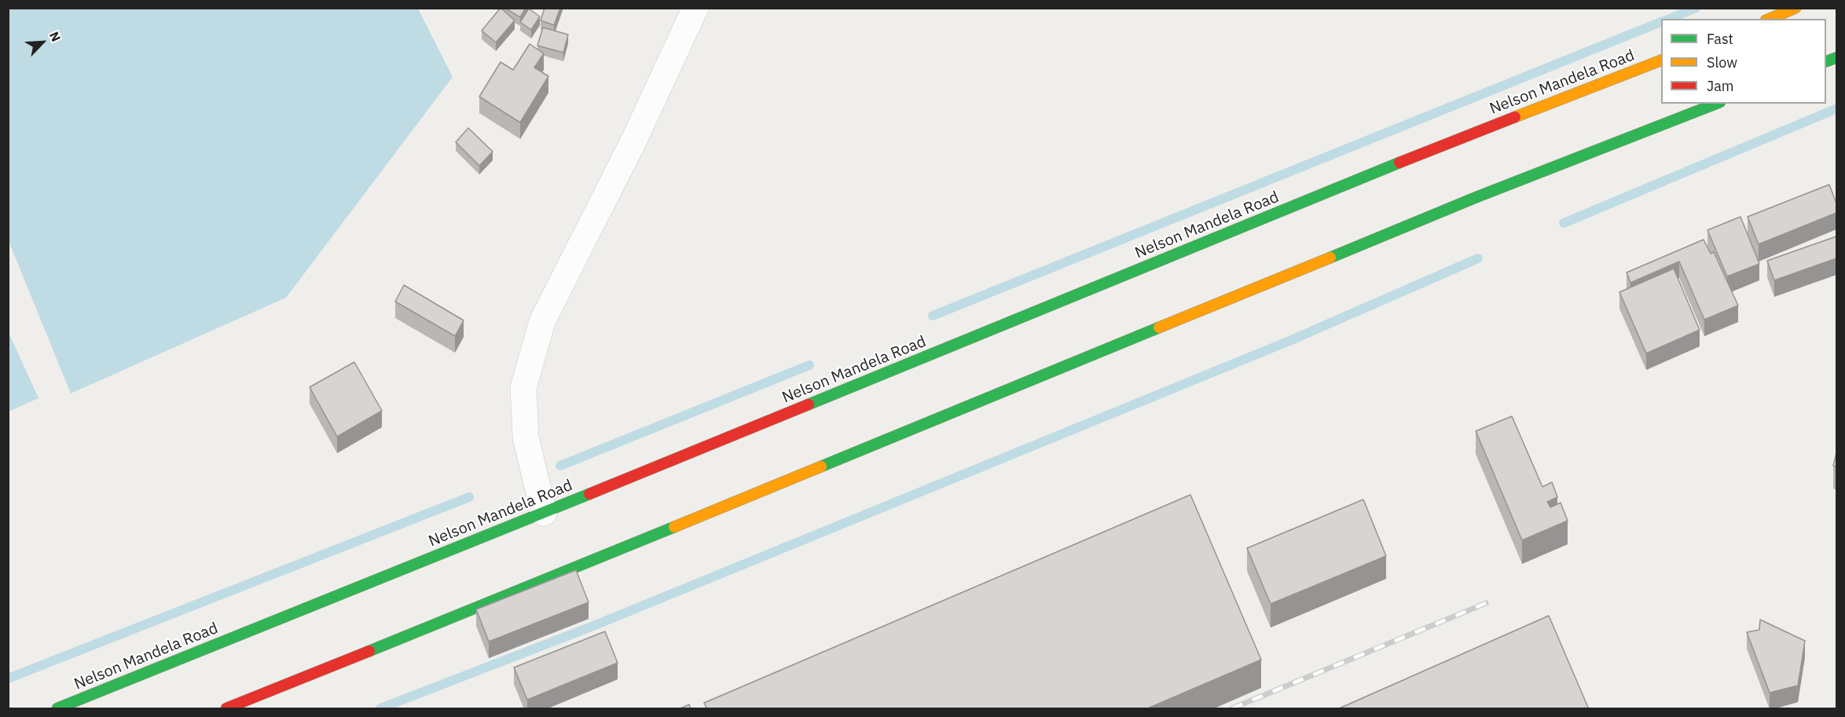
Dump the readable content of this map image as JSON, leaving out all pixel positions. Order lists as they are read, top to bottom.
{
  "streets": {
    "main road": ["Nelson Mandela Road"]
  },
  "legend": ["Fast", "Slow", "Jam"],
  "north": "top right"
}
